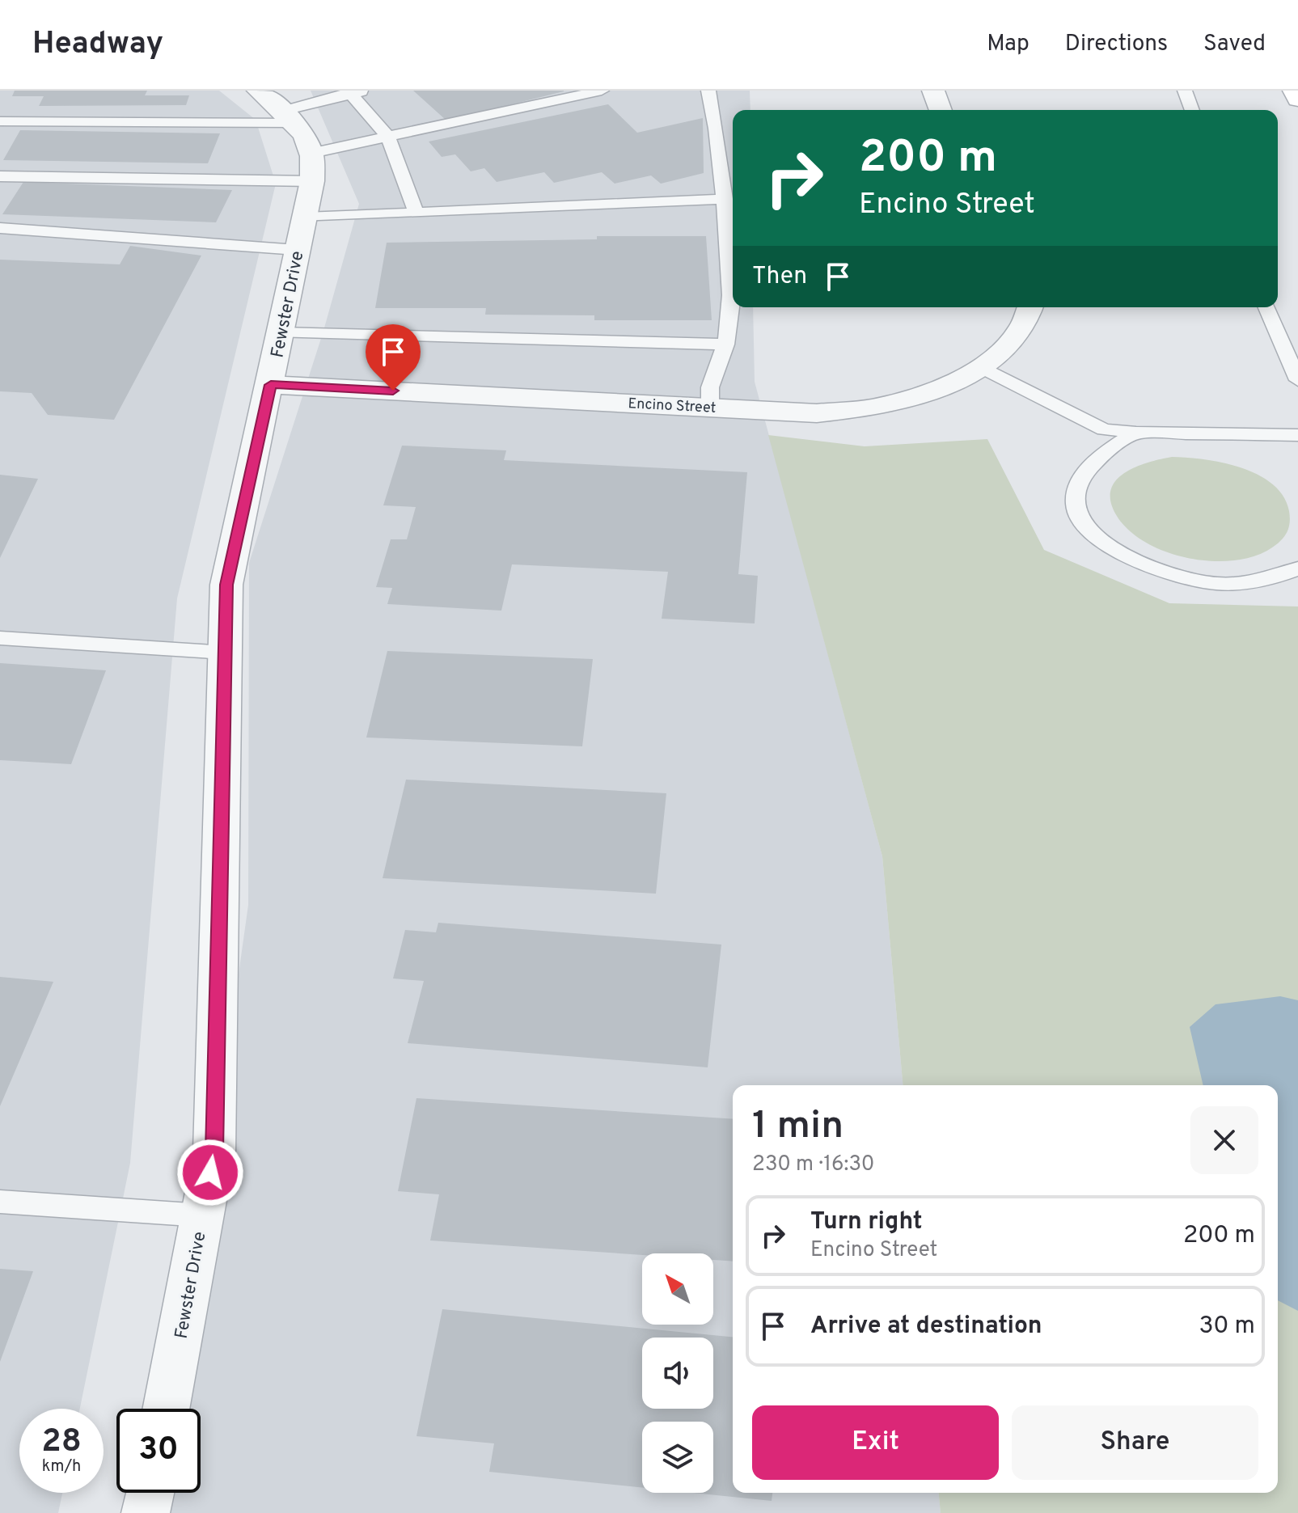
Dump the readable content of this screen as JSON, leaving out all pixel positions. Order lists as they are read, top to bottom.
{
  "streets": {
    "street": ["Fewster Drive", "Encino Street"]
  },
  "crossings": [
    ["Fewster Drive", "Encino Street"]
  ],
  "north": "top left",
  "page": {
    "header": "Headway",
    "nav": ["Map", "Directions", "Saved"],
    "turn": ["200 m", "Encino Street"],
    "then": "Then",
    "heading": ["1 min", "230 m · 16:30"],
    "list": [
      {
        "name": "Turn right",
        "note": "Encino Street",
        "value": "200 m"
      },
      {
        "name": "Arrive at destination",
        "value": "30 m"
      }
    ],
    "buttons": ["Exit", "Share"],
    "speed": "28 km/h",
    "limit": "30"
  }
}
